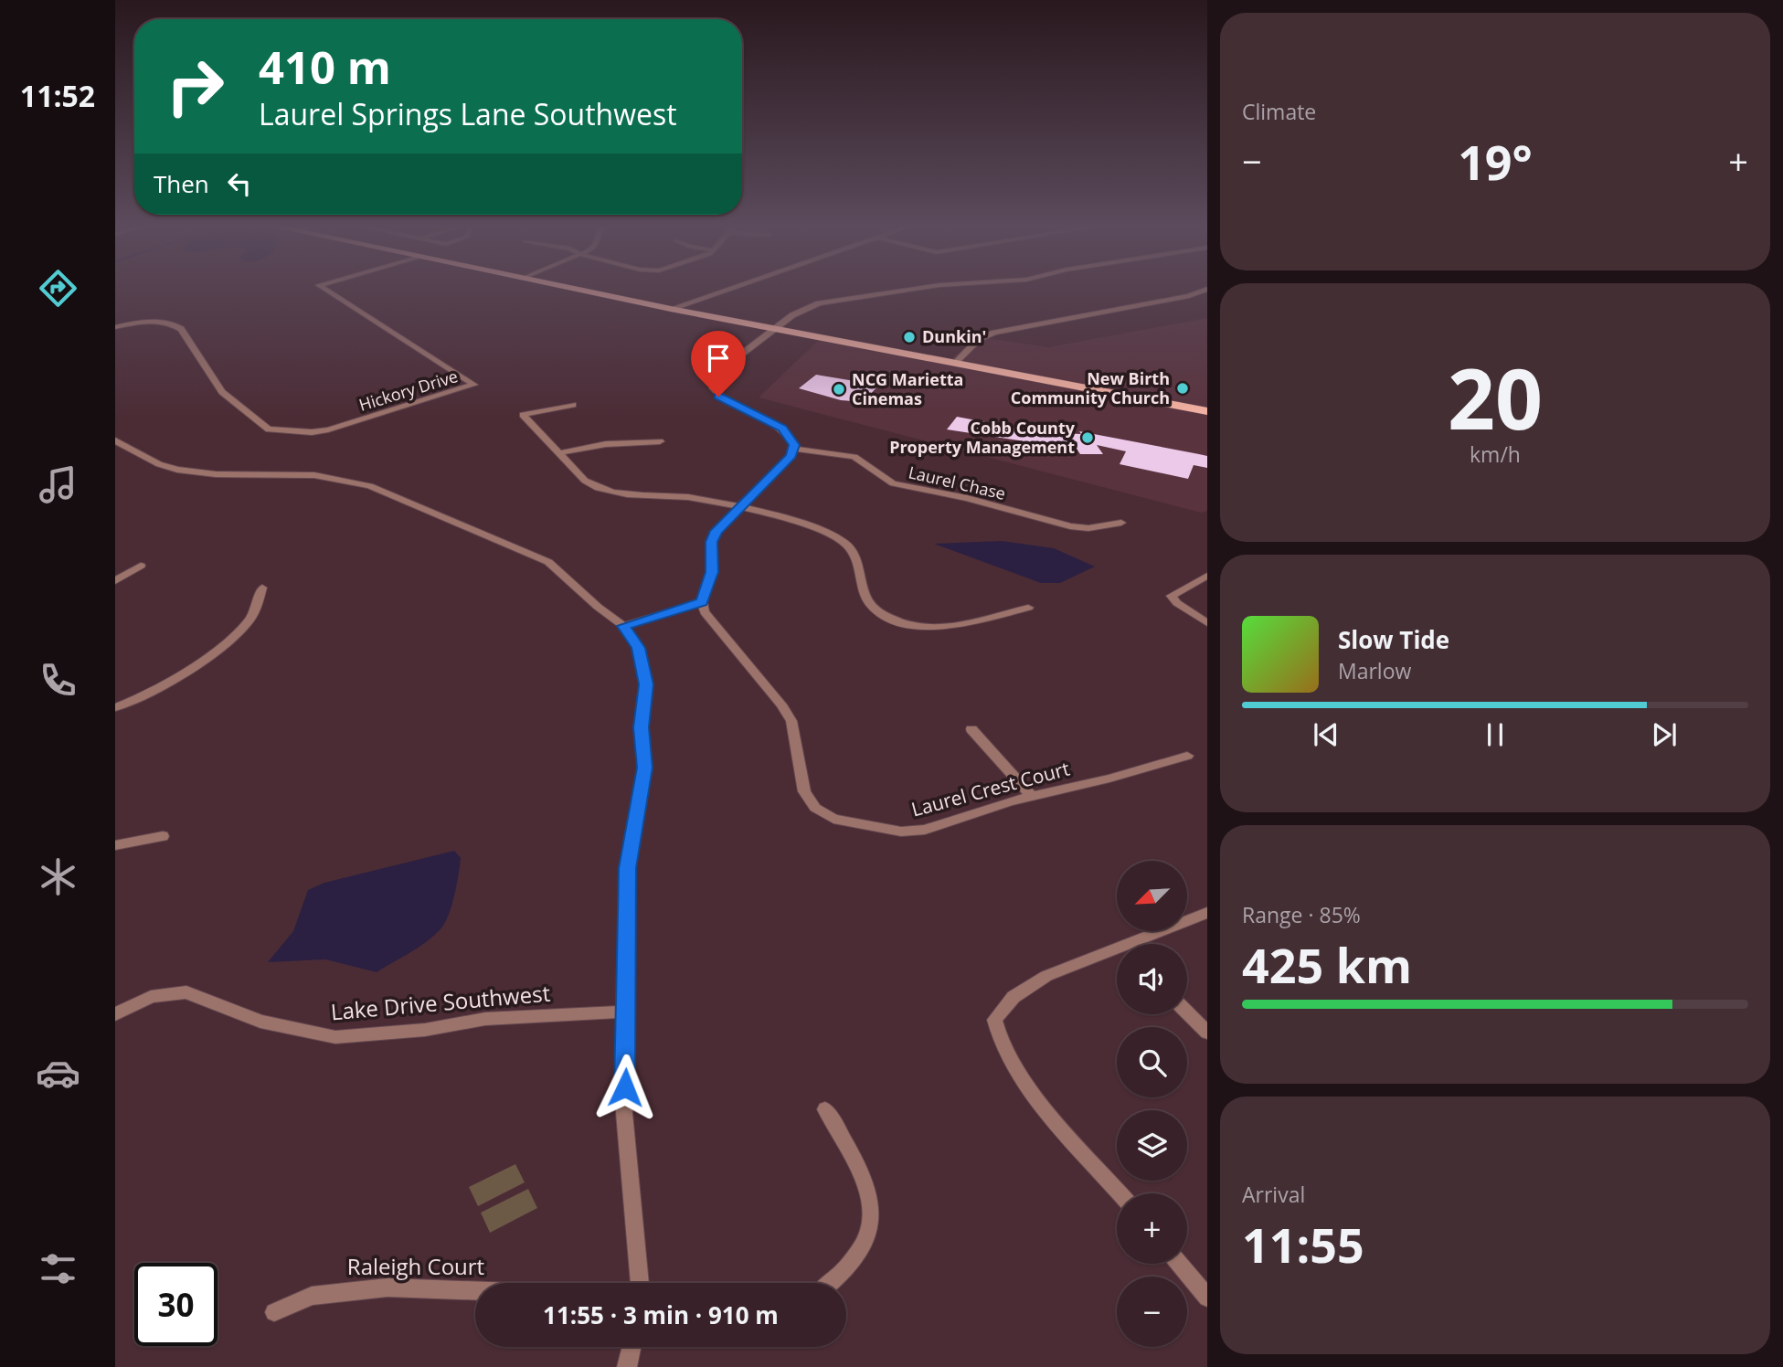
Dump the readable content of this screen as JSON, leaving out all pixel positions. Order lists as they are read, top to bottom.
{
  "streets": {
    "street": [
      "Hickory Drive",
      "Laurel Chase",
      "Laurel Crest Court",
      "Lake Drive Southwest",
      "Raleigh Court"
    ]
  },
  "places": [
    "Dunkin'",
    "New Birth Community Church",
    "NCG Marietta Cinemas",
    "Cobb County Property Management"
  ],
  "north": "bottom left",
  "page": {
    "tabs": "11:52",
    "tile": [
      "Climate",
      ["20", "km/h"],
      ["Range · 85%", "425 km"],
      ["Arrival", "11:55"]
    ],
    "turn": ["410 m", "Laurel Springs Lane Southwest"],
    "heat": ["−", "19°", "+"],
    "then": "Then",
    "song": ["Slow Tide", "Marlow"],
    "map_buttons": ["+", "−"],
    "limit": "30",
    "trip": "11:55 · 3 min · 910 m"
  }
}
